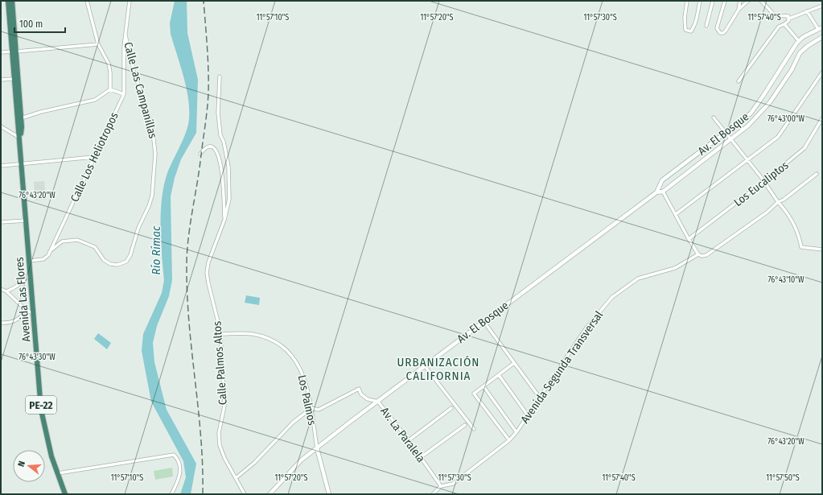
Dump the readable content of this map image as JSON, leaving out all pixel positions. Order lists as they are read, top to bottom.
{
  "streets": {
    "highway": ["Avenida Las Flores", "PE-22"],
    "street": [
      "Calle Las Campanillas",
      "Av. El Bosque",
      "Calle Los Heliotropos",
      "Los Eucaliptos",
      "Calle Palmos Altos",
      "Avenida Segunda Transversal",
      "Los Palmos",
      "Av. La Paralela"
    ]
  },
  "crossings": [
    ["Calle Las Campanillas", "Calle Los Heliotropos"],
    ["Av. El Bosque", "Los Palmos"],
    ["Av. El Bosque", "Av. La Paralela"],
    ["Calle Los Heliotropos", "Avenida Las Flores"],
    ["Calle Palmos Altos", "Los Palmos"],
    ["Avenida Segunda Transversal", "Av. La Paralela"]
  ],
  "districts": ["URBANIZACIÓN CALIFORNIA"],
  "water": ["Río Rímac"],
  "scale_bar": "100 m",
  "north": "left",
  "coordinates": [
    "11°57'10\"S",
    "11°57'20\"S",
    "11°57'30\"S",
    "11°57'40\"S",
    "76°43'00\"W",
    "76°43'20\"W",
    "76°43'10\"W",
    "76°43'30\"W",
    "11°57'50\"S"
  ]
}
